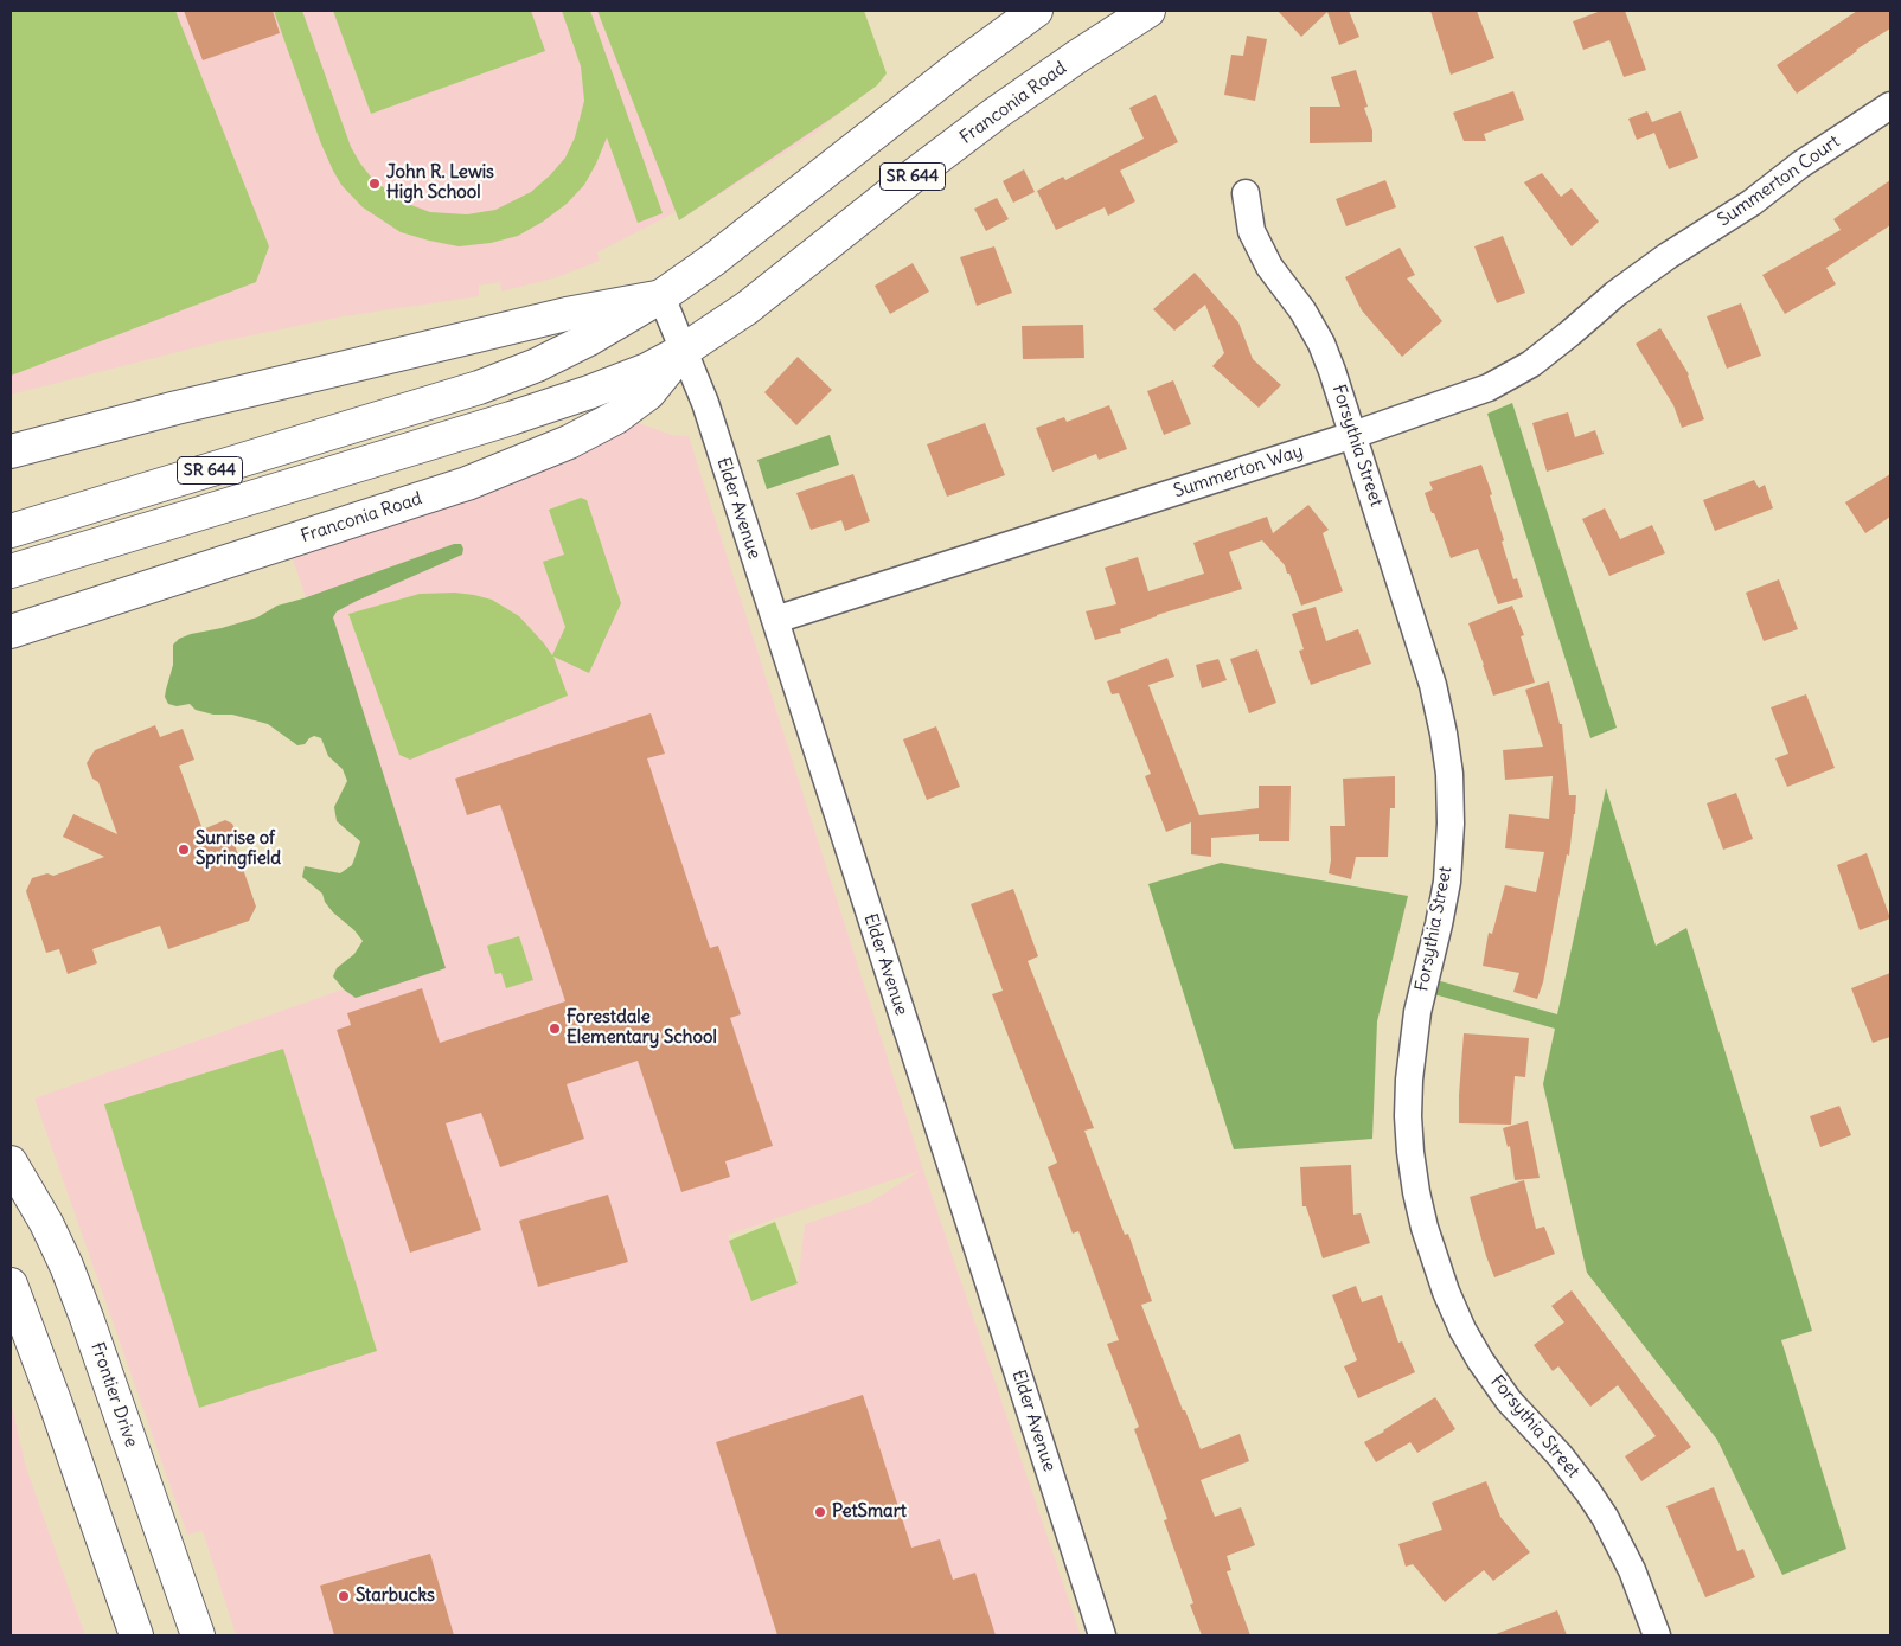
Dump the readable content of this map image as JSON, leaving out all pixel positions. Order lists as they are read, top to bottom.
{
  "streets": {
    "main road": ["Franconia Road", "SR 644", "Frontier Drive"],
    "street": [
      "Summerton Court",
      "Forsythia Street",
      "Summerton Way",
      "Elder Avenue"
    ]
  },
  "crossings": [
    ["Franconia Road", "Elder Avenue"],
    ["SR 644", "Elder Avenue"],
    ["Summerton Court", "Summerton Way"],
    ["Forsythia Street", "Summerton Way"],
    ["Summerton Way", "Elder Avenue"]
  ],
  "places": [
    "John R. Lewis High School",
    "Sunrise of Springfield",
    "Forestdale Elementary School",
    "PetSmart",
    "Starbucks"
  ]
}
